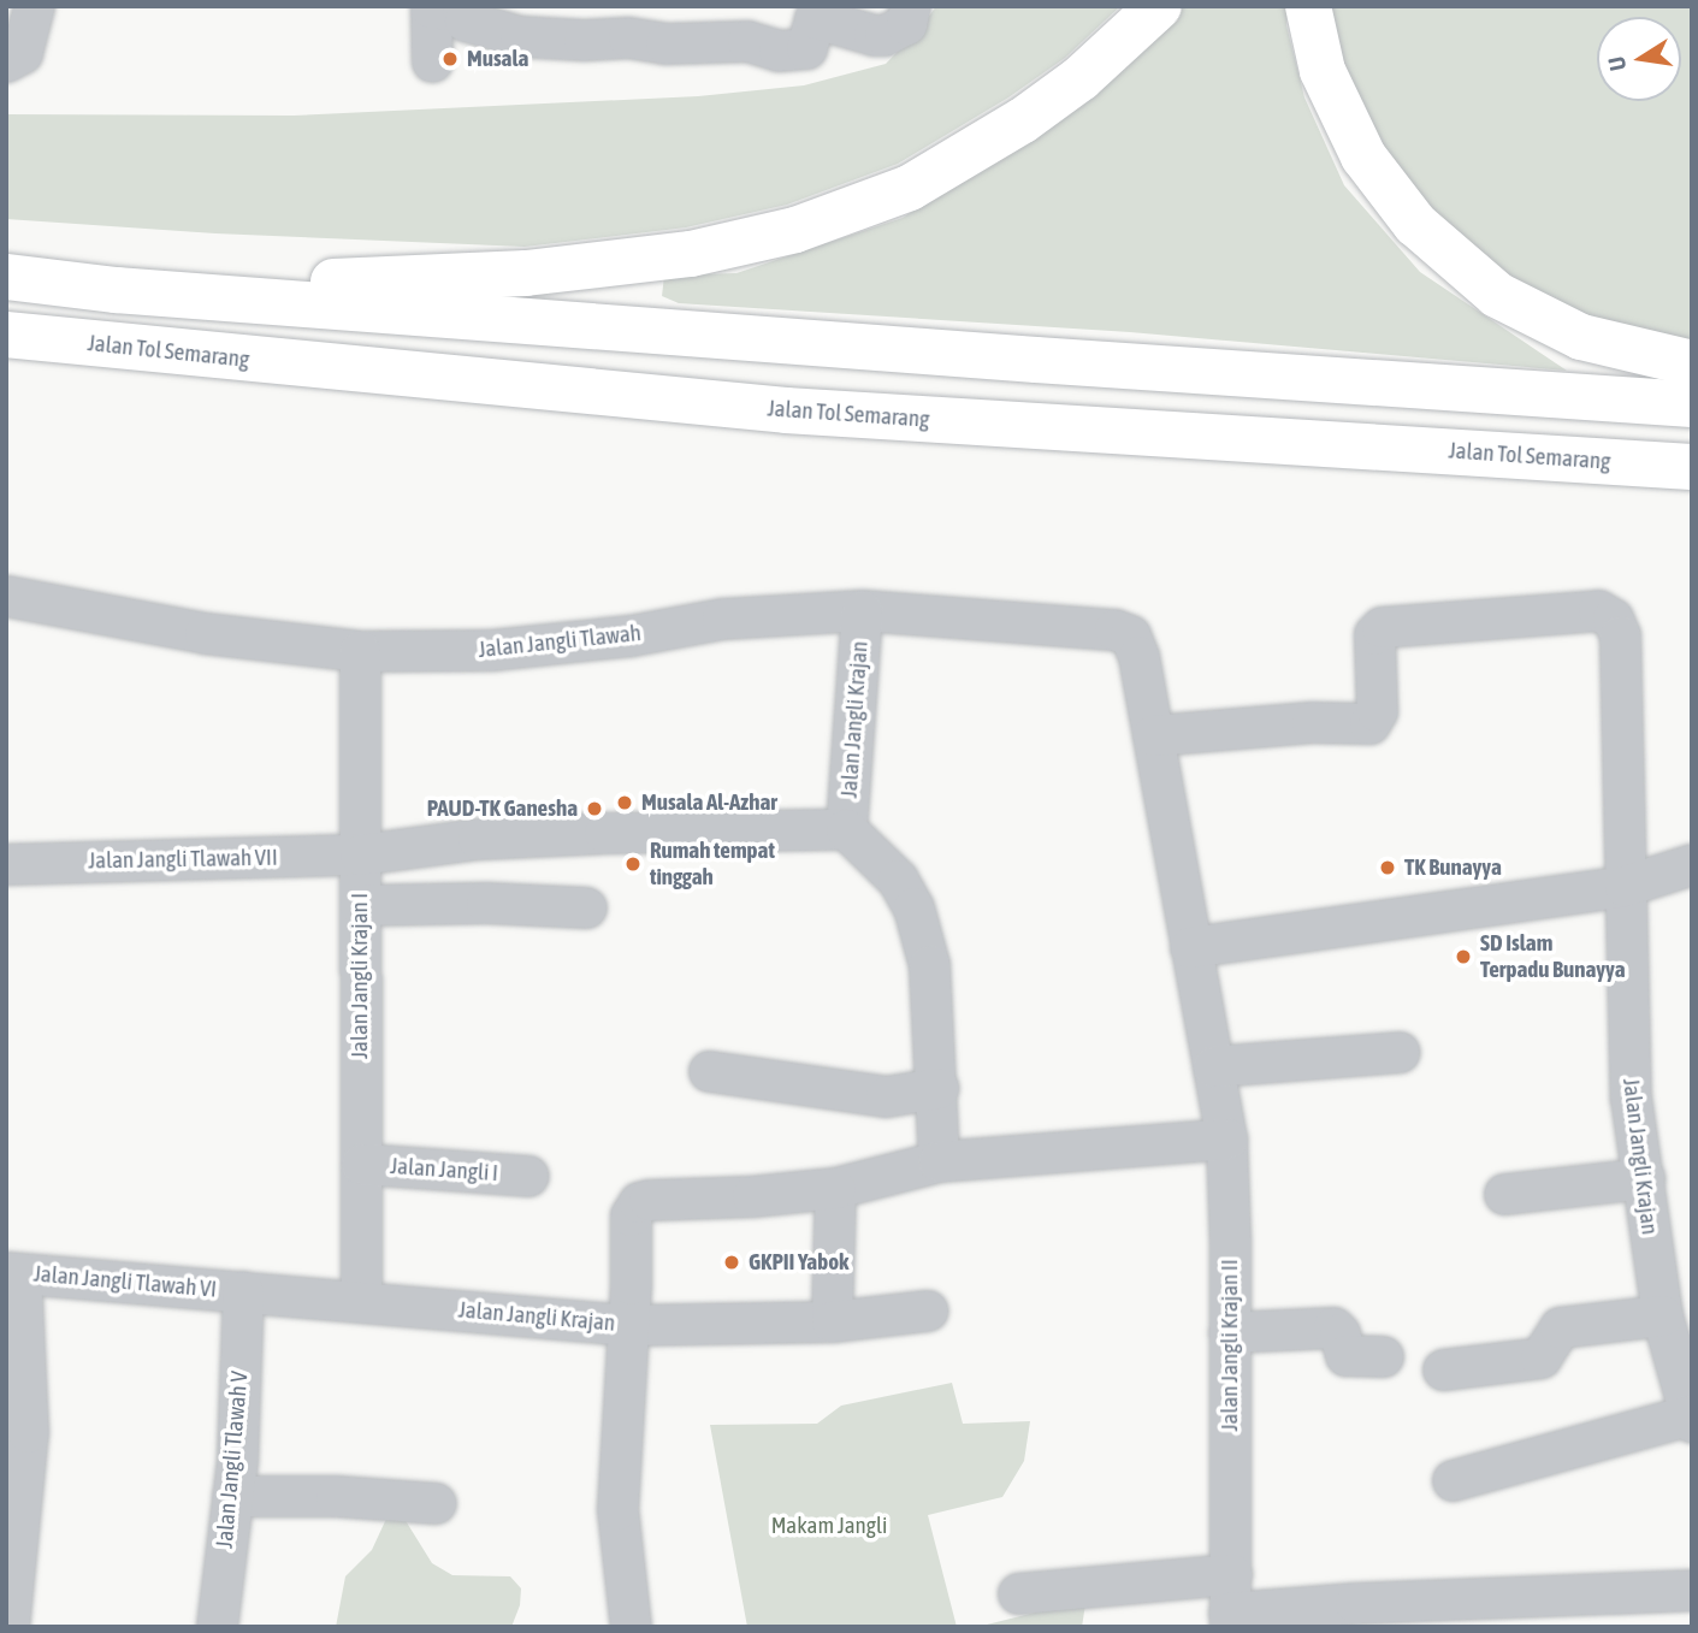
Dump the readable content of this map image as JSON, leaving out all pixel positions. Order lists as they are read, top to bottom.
{
  "streets": {
    "highway": ["Jalan Tol Semarang"],
    "street": [
      "Jalan Jangli Tlawah",
      "Jalan Jangli Krajan",
      "Jalan Jangli Tlawah VII",
      "Jalan Jangli Krajan I",
      "Jalan Jangli I",
      "Jalan Jangli Tlawah VI",
      "Jalan Jangli Krajan II",
      "Jalan Jangli Tlawah V"
    ]
  },
  "crossings": [
    ["Jalan Jangli Tlawah", "Jalan Jangli Krajan"],
    ["Jalan Jangli Tlawah", "Jalan Jangli Krajan I"],
    ["Jalan Jangli Tlawah", "Jalan Jangli Krajan II"],
    ["Jalan Jangli Krajan", "Jalan Jangli Tlawah VII"],
    ["Jalan Jangli Krajan", "Jalan Jangli Krajan I"],
    ["Jalan Jangli Krajan", "Jalan Jangli Tlawah VI"],
    ["Jalan Jangli Krajan", "Jalan Jangli Krajan II"],
    ["Jalan Jangli Krajan", "Jalan Jangli Tlawah V"],
    ["Jalan Jangli Tlawah VII", "Jalan Jangli Krajan I"],
    ["Jalan Jangli Krajan I", "Jalan Jangli I"],
    ["Jalan Jangli Tlawah VI", "Jalan Jangli Tlawah V"]
  ],
  "parks": ["Makam Jangli"],
  "places": [
    "Musala",
    "Musala Al-Azhar",
    "PAUD-TK Ganesha",
    "Rumah tempat tinggah",
    "TK Bunayya",
    "SD Islam Terpadu Bunayya",
    "GKPII Yabok"
  ],
  "north": "left"
}
